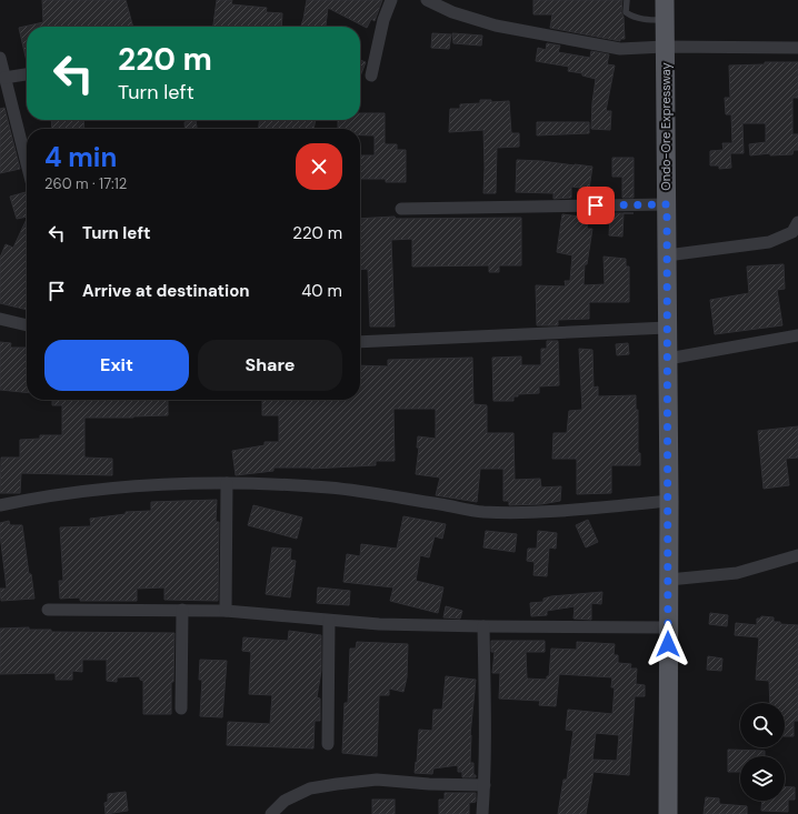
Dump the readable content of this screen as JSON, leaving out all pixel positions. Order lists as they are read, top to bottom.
{
  "streets": {
    "main road": ["Ondo-Ore Expressway"]
  },
  "page": {
    "turn": ["220 m", "Turn left"],
    "heading": ["4 min", "260 m · 17:12"],
    "list": [
      {
        "name": "Turn left",
        "value": "220 m"
      },
      {
        "name": "Arrive at destination",
        "value": "40 m"
      }
    ],
    "buttons": ["Exit", "Share"]
  }
}
